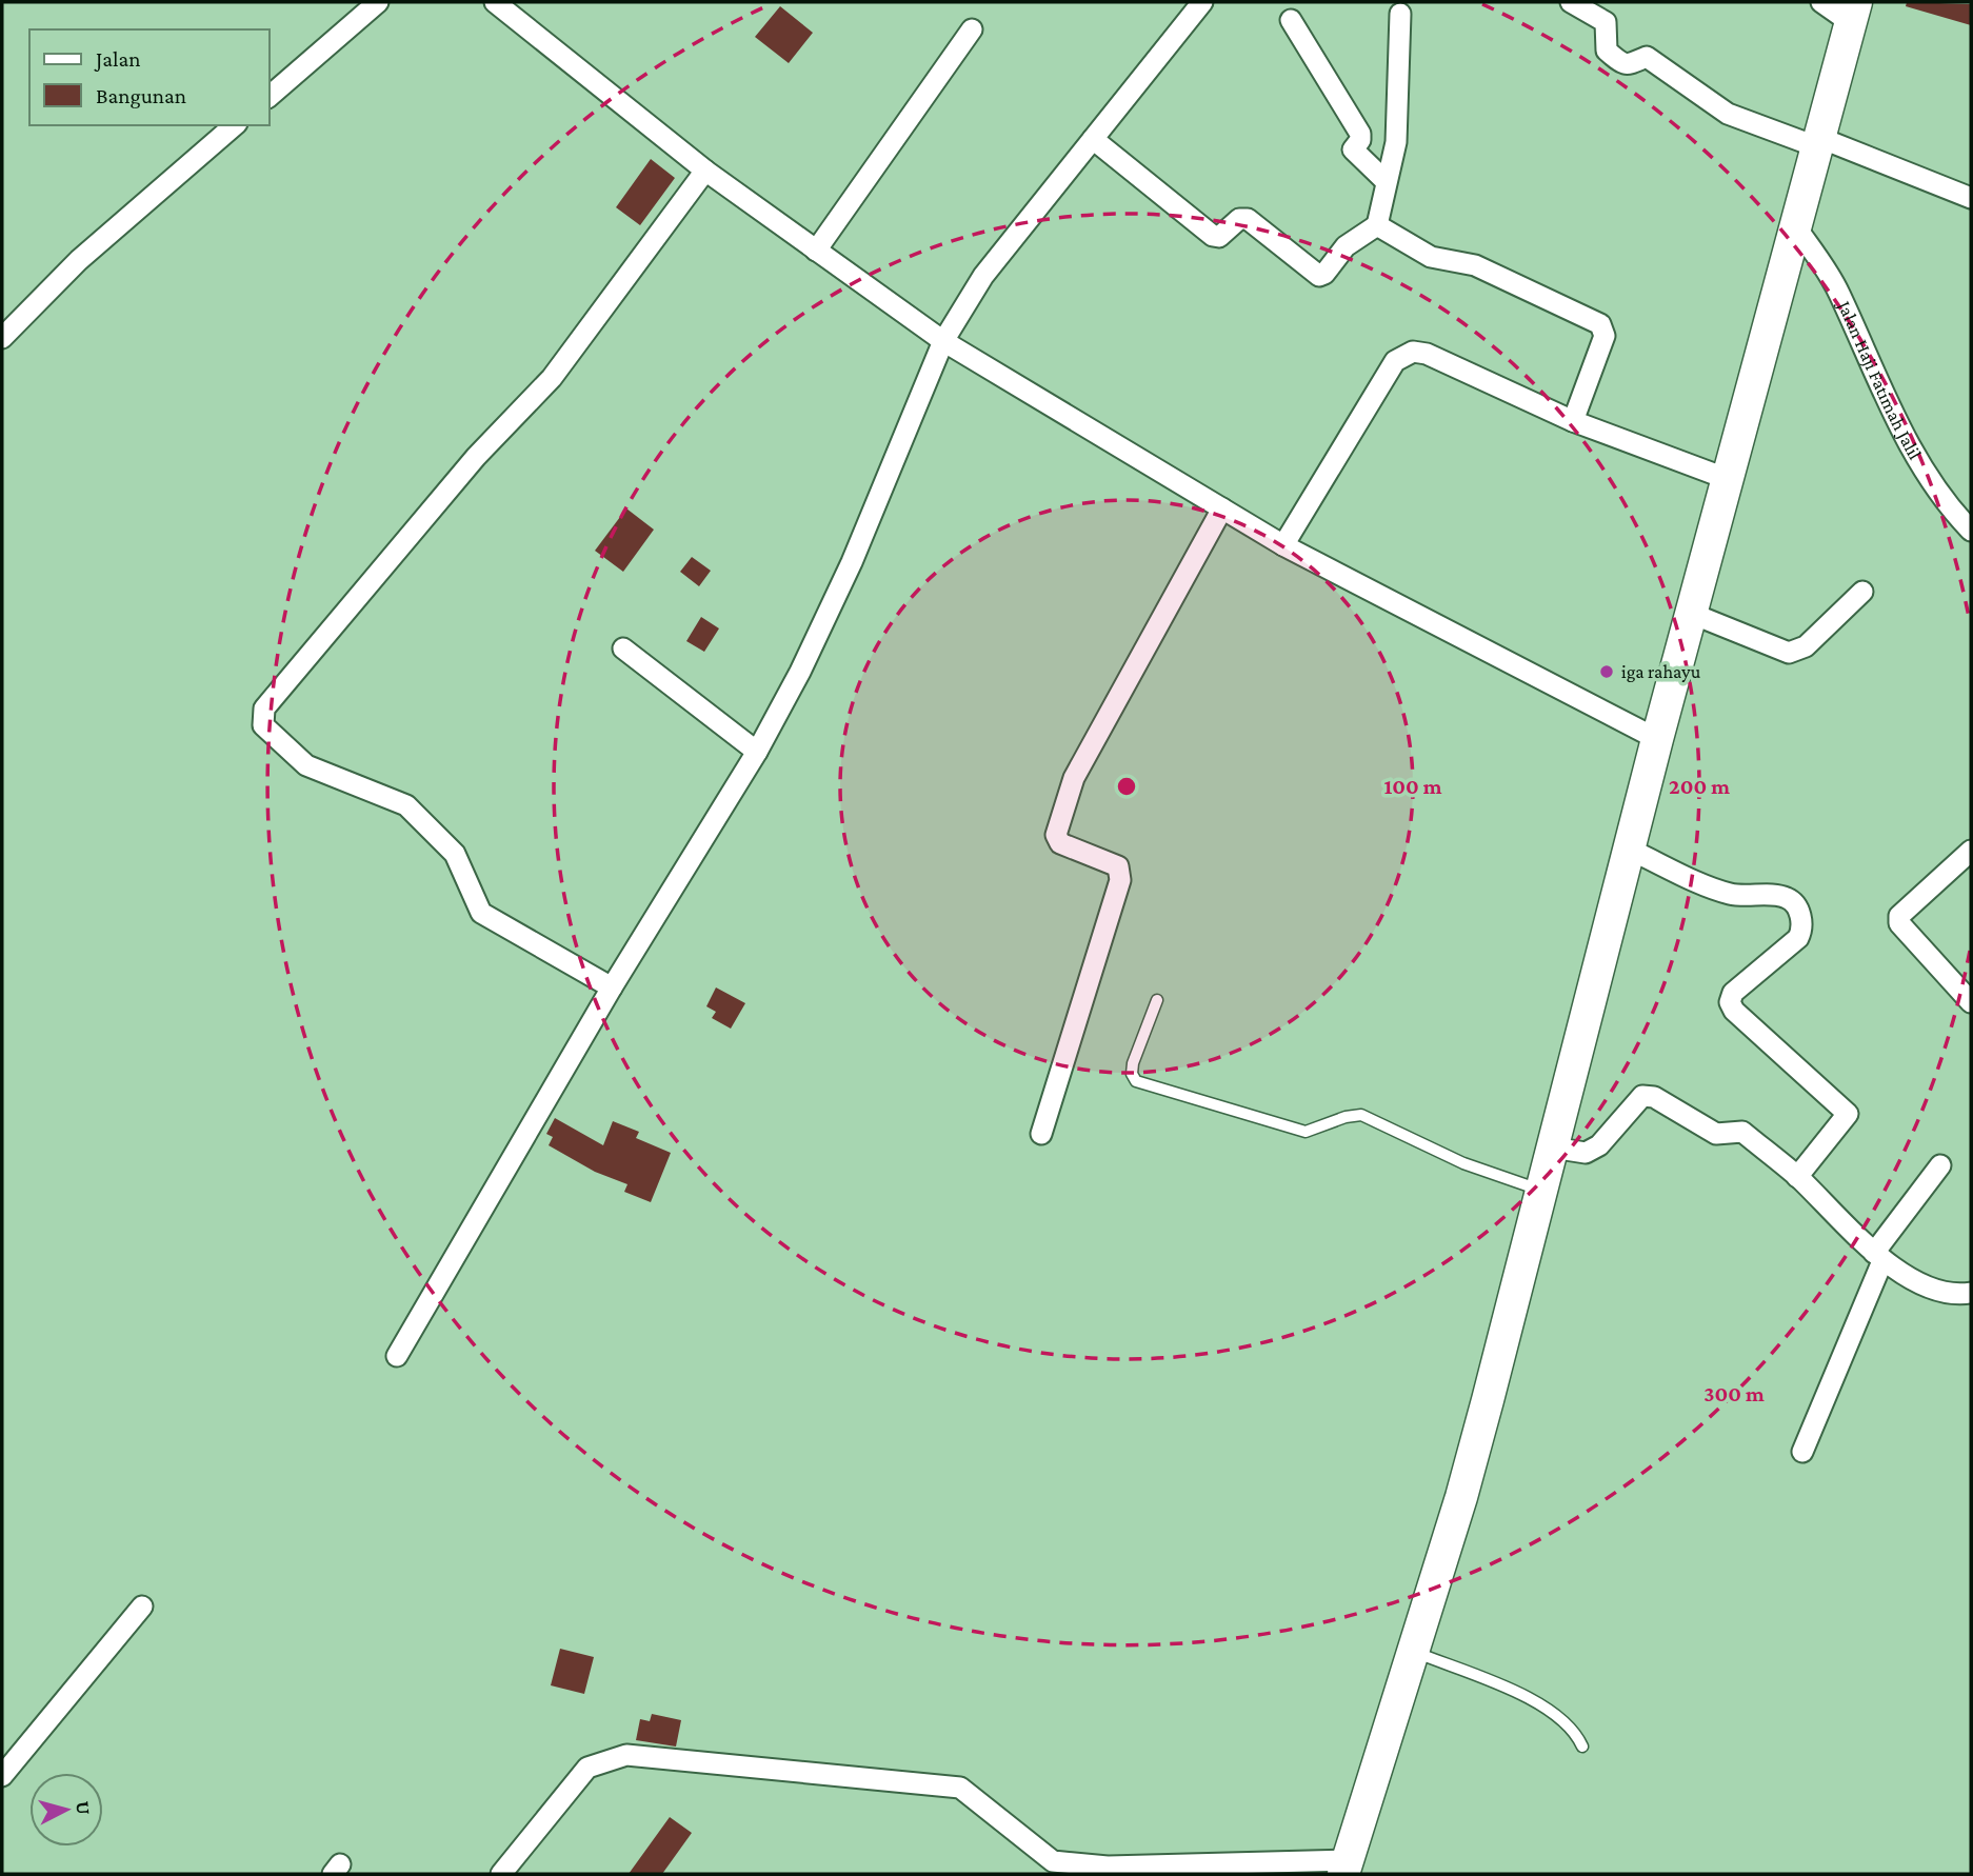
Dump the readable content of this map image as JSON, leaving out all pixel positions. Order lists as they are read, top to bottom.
{
  "streets": {
    "street": ["Jalan Haji Fatimah Jalil"]
  },
  "places": ["iga rahayu"],
  "legend": ["Jalan", "Bangunan"],
  "north": "right",
  "rings": ["100 m", "200 m", "300 m"]
}
